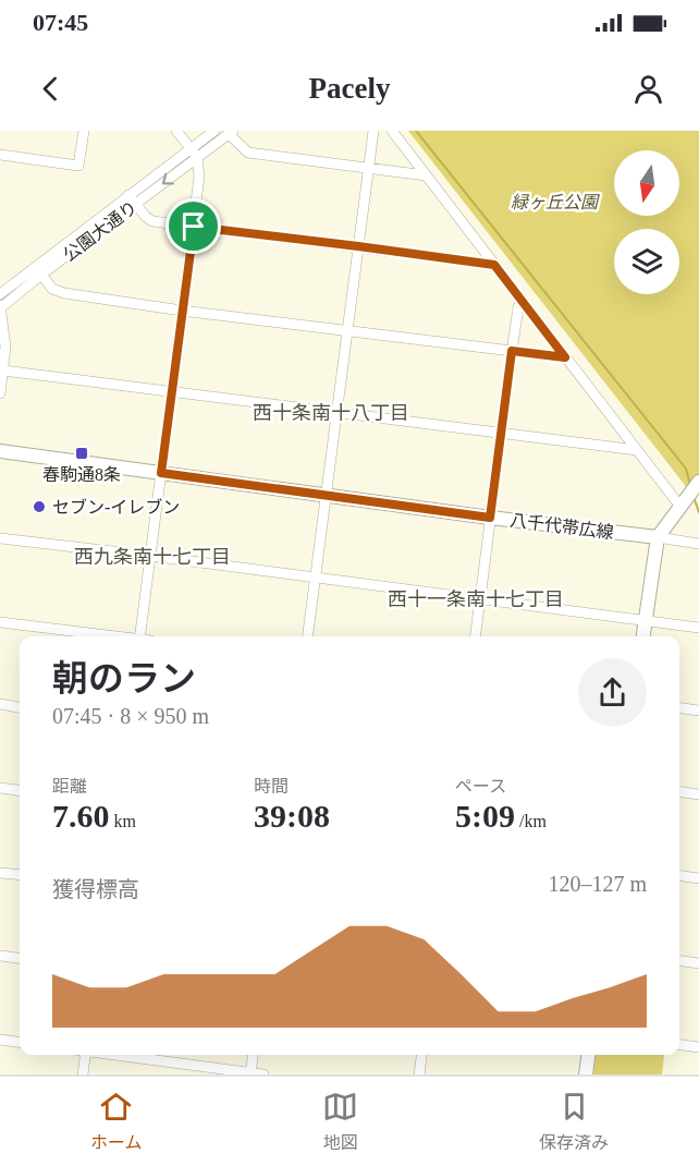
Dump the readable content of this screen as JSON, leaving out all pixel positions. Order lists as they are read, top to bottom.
{
  "streets": {
    "main road": ["八千代帯広線"],
    "street": ["公園大通り"]
  },
  "districts": ["西十条南十八丁目", "西九条南十七丁目", "西十一条南十七丁目"],
  "parks": ["緑ヶ丘公園"],
  "places": {
    "transit": ["春駒通8条"],
    "other": ["セブン-イレブン"]
  },
  "north": "bottom",
  "page": {
    "status": "07:45",
    "header": "Pacely",
    "heading": ["朝のラン", "07:45 · 8 × 950 m"],
    "stats": [
      ["距離", "7.60 km"],
      ["時間", "39:08"],
      ["ペース", "5:09 /km"]
    ],
    "chart": ["獲得標高", "120–127 m"],
    "tabs": ["ホーム", "地図", "保存済み"]
  }
}
